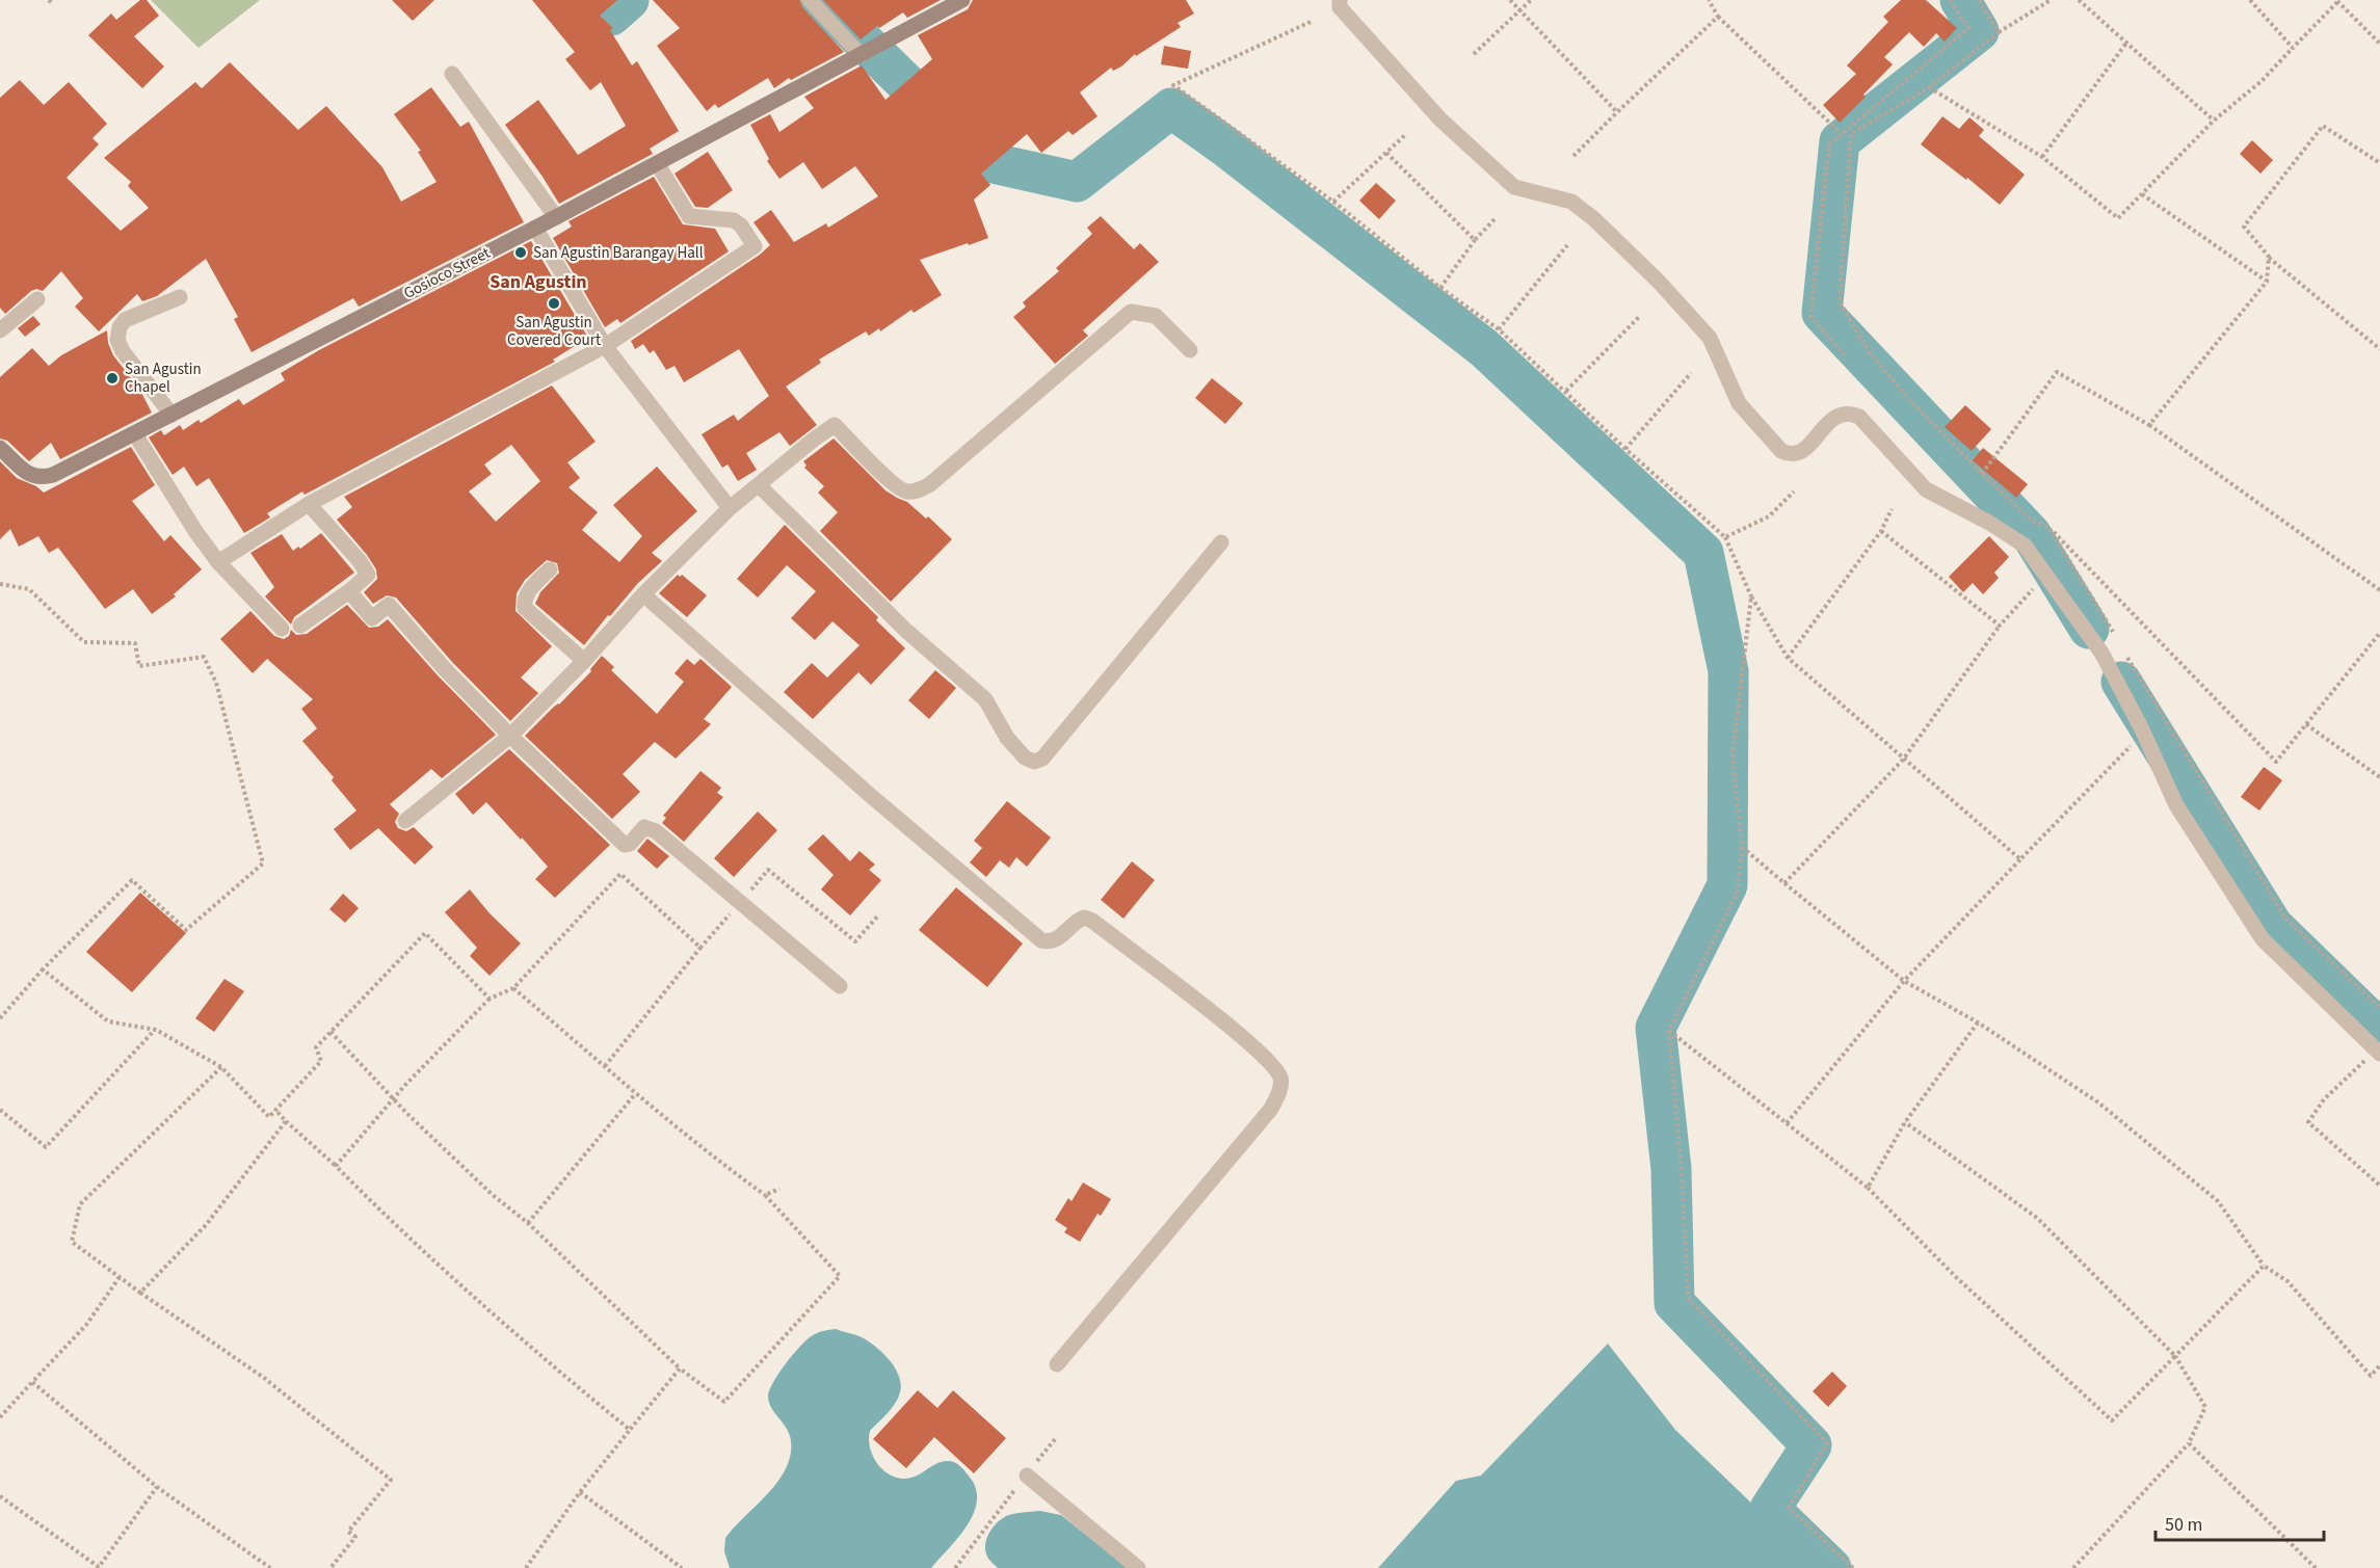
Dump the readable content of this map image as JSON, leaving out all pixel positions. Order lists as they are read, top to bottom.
{
  "streets": {
    "street": ["Gosioco Street"]
  },
  "districts": ["San Agustin"],
  "places": ["San Agustin Barangay Hall", "San Agustin Covered Court", "San Agustin Chapel"],
  "scale_bar": "50 m"
}
